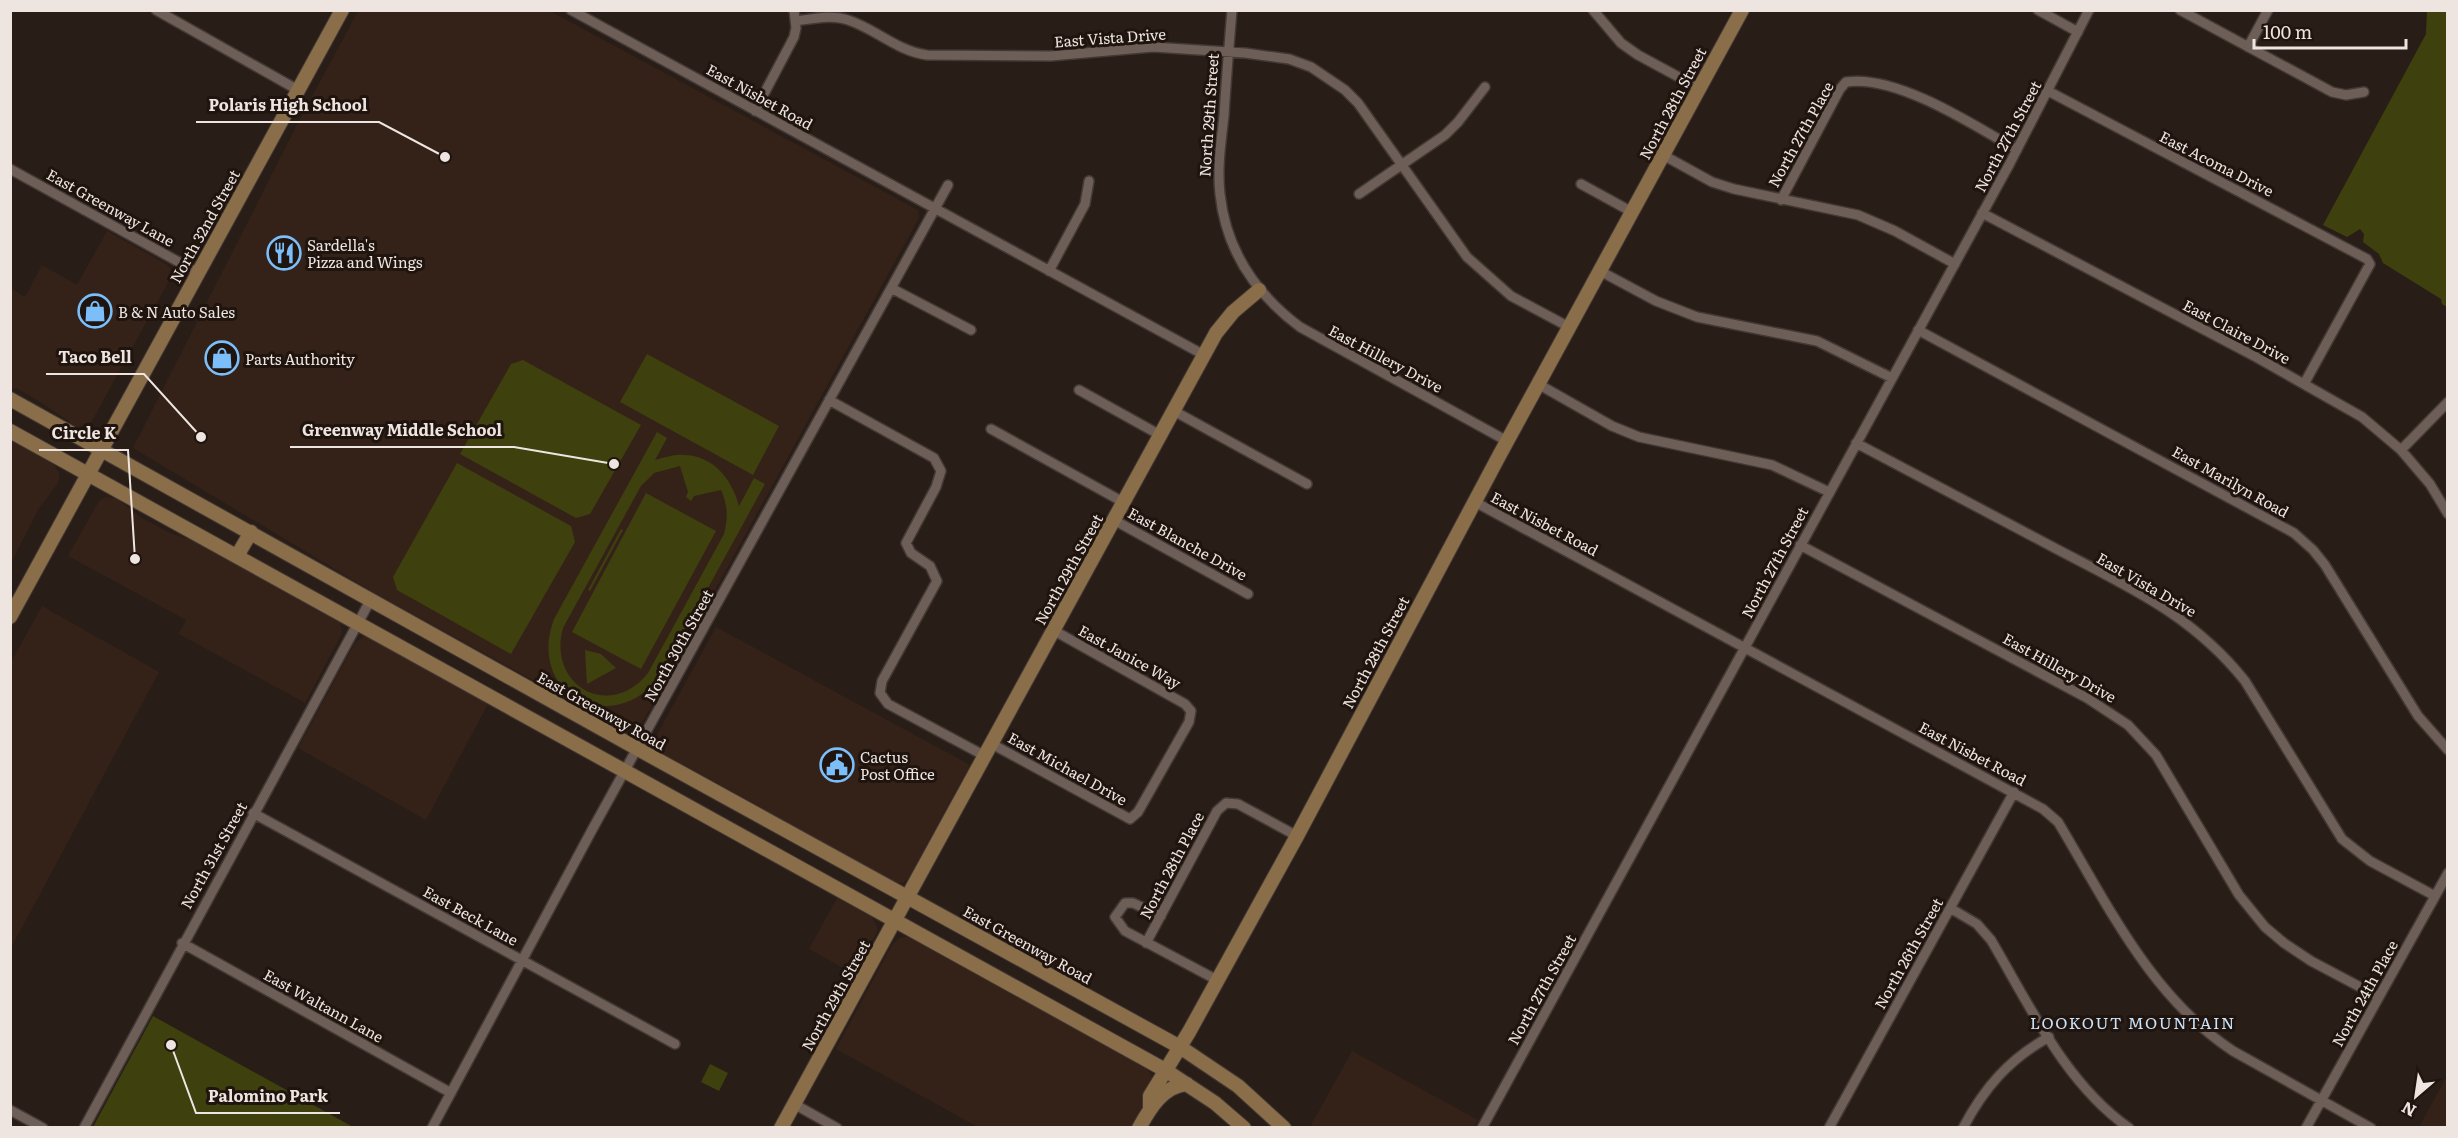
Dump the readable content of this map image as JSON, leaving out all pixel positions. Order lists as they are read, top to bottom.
{
  "streets": {
    "main road": [
      "North 28th Street",
      "North 29th Street",
      "North 32nd Street",
      "East Greenway Road"
    ],
    "street": [
      "East Vista Drive",
      "East Nisbet Road",
      "North 27th Place",
      "North 27th Street",
      "East Acoma Drive",
      "East Greenway Lane",
      "East Claire Drive",
      "East Hillery Drive",
      "East Marilyn Road",
      "East Blanche Drive",
      "North 30th Street",
      "East Janice Way",
      "East Michael Drive",
      "North 31st Street",
      "North 28th Place",
      "East Beck Lane",
      "North 26th Street",
      "North 24th Place",
      "East Waltann Lane"
    ]
  },
  "crossings": [
    ["East Vista Drive", "North 28th Street"],
    ["East Vista Drive", "North 29th Street"],
    ["East Vista Drive", "North 27th Street"],
    ["East Vista Drive", "North 24th Place"],
    ["East Nisbet Road", "North 28th Street"],
    ["East Nisbet Road", "North 29th Street"],
    ["East Nisbet Road", "North 27th Street"],
    ["East Nisbet Road", "North 30th Street"],
    ["East Nisbet Road", "North 26th Street"],
    ["East Nisbet Road", "North 24th Place"],
    ["North 28th Street", "East Hillery Drive"],
    ["North 28th Street", "East Greenway Road"],
    ["North 28th Street", "North 28th Place"],
    ["North 29th Street", "East Hillery Drive"],
    ["North 29th Street", "East Blanche Drive"],
    ["North 29th Street", "East Janice Way"],
    ["North 29th Street", "East Greenway Road"],
    ["North 29th Street", "East Michael Drive"],
    ["North 27th Place", "North 27th Street"],
    ["North 27th Street", "East Acoma Drive"],
    ["North 27th Street", "East Claire Drive"],
    ["North 27th Street", "East Hillery Drive"],
    ["North 27th Street", "East Marilyn Road"],
    ["East Acoma Drive", "East Claire Drive"],
    ["East Greenway Lane", "North 32nd Street"],
    ["North 32nd Street", "East Greenway Road"],
    ["East Hillery Drive", "North 24th Place"],
    ["North 30th Street", "East Greenway Road"],
    ["North 30th Street", "East Beck Lane"],
    ["North 30th Street", "East Waltann Lane"],
    ["East Janice Way", "East Michael Drive"],
    ["East Greenway Road", "North 31st Street"],
    ["North 31st Street", "East Beck Lane"],
    ["North 31st Street", "East Waltann Lane"]
  ],
  "districts": ["LOOKOUT MOUNTAIN"],
  "places": {
    "other": [
      "Polaris High School",
      "Taco Bell",
      "Greenway Middle School",
      "Circle K",
      "Palomino Park"
    ],
    "restaurant": ["Sardella's Pizza and Wings"],
    "shop": ["B & N Auto Sales", "Parts Authority"],
    "public building": ["Cactus Post Office"]
  },
  "scale_bar": "100 m",
  "north": "bottom left"
}
